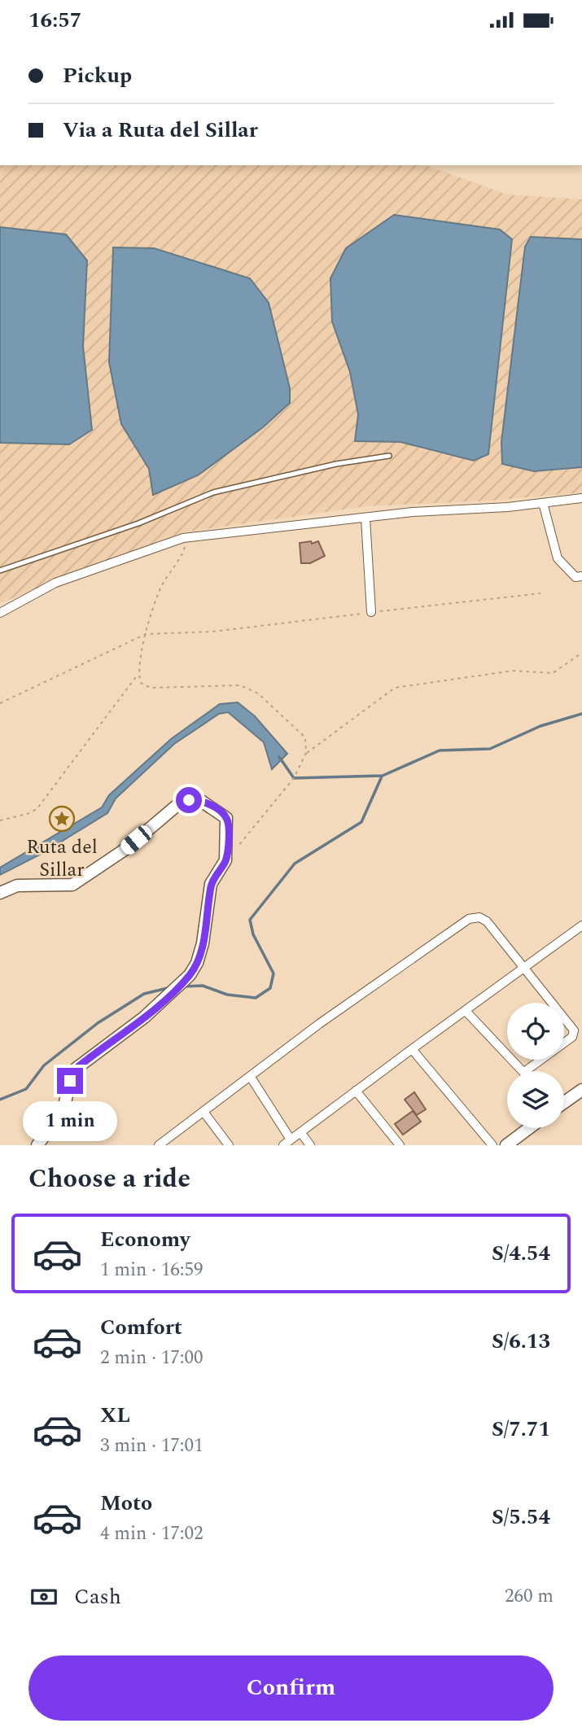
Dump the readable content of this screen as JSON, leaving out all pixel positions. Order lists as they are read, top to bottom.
{
  "places": {
    "place": ["Ruta del Sillar"]
  },
  "page": {
    "status": "16:57",
    "banner": ["Pickup", "Via a Ruta del Sillar"],
    "bubble": "1 min",
    "heading": "Choose a ride",
    "list": [
      {
        "name": "Economy",
        "note": "1 min · 16:59",
        "value": "S/4.54"
      },
      {
        "name": "Comfort",
        "note": "2 min · 17:00",
        "value": "S/6.13"
      },
      {
        "name": "XL",
        "note": "3 min · 17:01",
        "value": "S/7.71"
      },
      {
        "name": "Moto",
        "note": "4 min · 17:02",
        "value": "S/5.54"
      }
    ],
    "pay": ["Cash", "260 m"],
    "buttons": "Confirm"
  }
}
